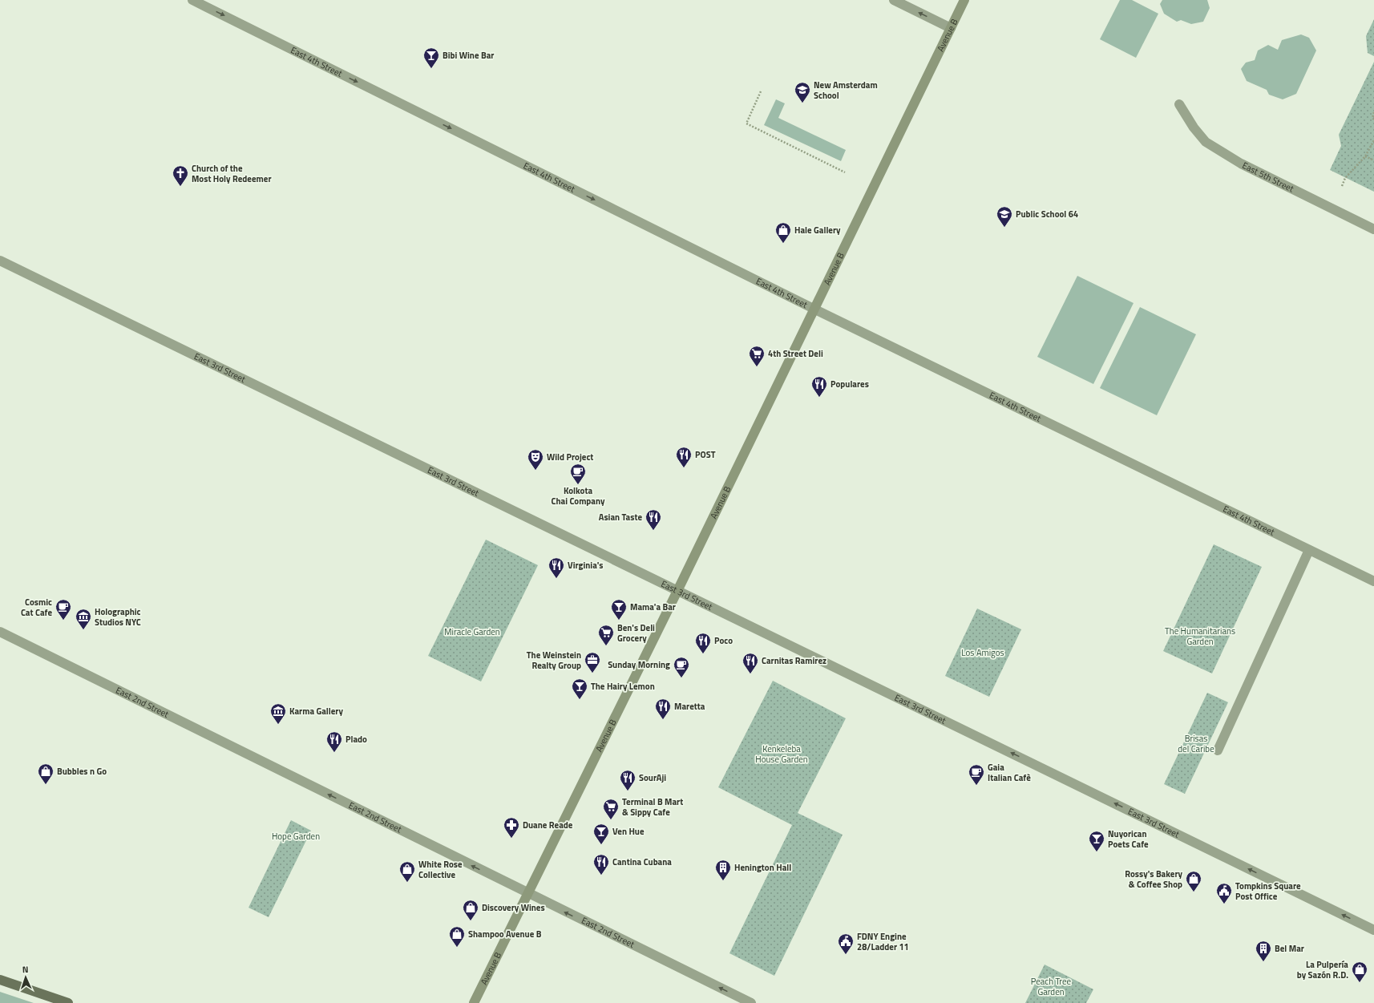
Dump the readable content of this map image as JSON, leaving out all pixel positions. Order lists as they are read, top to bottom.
{
  "streets": {
    "street": [
      "Avenue B",
      "East 4th Street",
      "East 5th Street",
      "East 3rd Street",
      "East 2nd Street"
    ]
  },
  "crossings": [
    ["Avenue B", "East 4th Street"],
    ["Avenue B", "East 3rd Street"],
    ["Avenue B", "East 2nd Street"]
  ],
  "one_way": ["East 4th Street", "East 3rd Street", "East 2nd Street"],
  "parks": [
    "The Humanitarians Garden",
    "Miracle Garden",
    "Los Amigos",
    "Brisas del Caribe",
    "Kenkeleba House Garden",
    "Hope Garden",
    "Peach Tree Garden"
  ],
  "places": {
    "bar": [
      "Bibi Wine Bar",
      "Mama'a Bar",
      "The Hairy Lemon",
      "Ven Hue",
      "Nuyorican Poets Cafe"
    ],
    "school or university": ["New Amsterdam School", "Public School 64"],
    "church": ["Church of the Most Holy Redeemer"],
    "shop": [
      "Hale Gallery",
      "Bubbles n Go",
      "White Rose Collective",
      "Rossy's Bakery & Coffee Shop",
      "Discovery Wines",
      "Shampoo Avenue B",
      "La Pulpería by Sazón R.D."
    ],
    "supermarket": ["4th Street Deli", "Ben's Deli Grocery", "Terminal B Mart & Sippy Cafe"],
    "restaurant": [
      "Populares",
      "POST",
      "Asian Taste",
      "Virginia's",
      "Poco",
      "Carnitas Ramirez",
      "Maretta",
      "Plado",
      "SourAji",
      "Cantina Cubana"
    ],
    "theatre": ["Wild Project"],
    "cafe": [
      "Kolkota Chai Company",
      "Cosmic Cat Cafe",
      "Sunday Morning",
      "Gaia Italian Cafè"
    ],
    "museum": ["Holographic Studios NYC", "Karma Gallery"],
    "office": ["The Weinstein Realty Group"],
    "pharmacy": ["Duane Reade"],
    "building": ["Henington Hall", "Bel Mar"],
    "public building": ["Tompkins Square Post Office", "FDNY Engine 28/Ladder 11"]
  },
  "north": "top"
}
